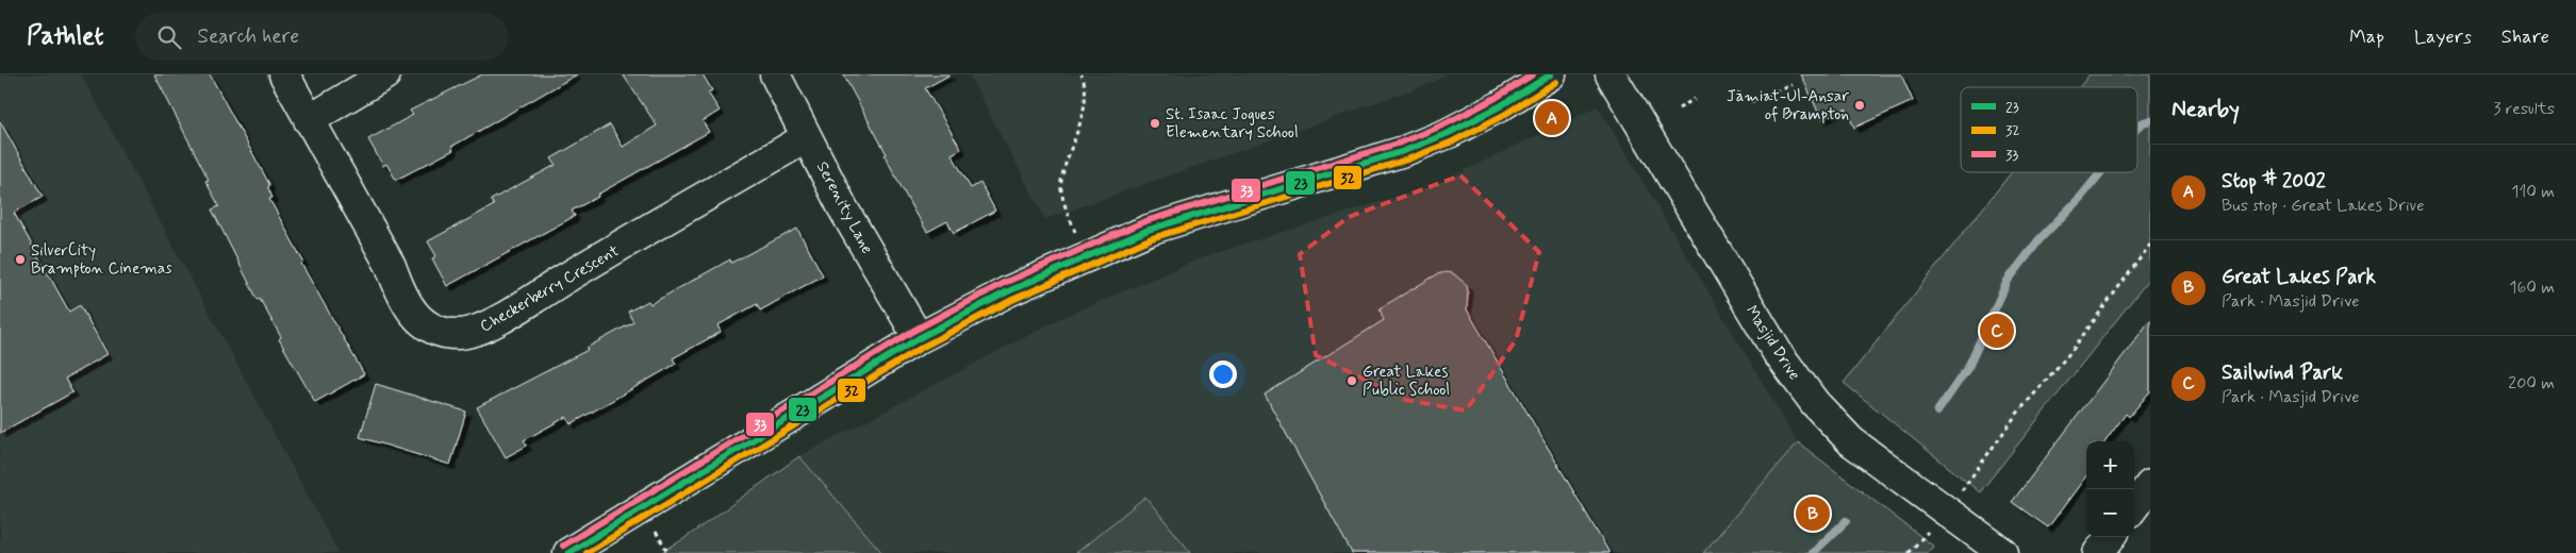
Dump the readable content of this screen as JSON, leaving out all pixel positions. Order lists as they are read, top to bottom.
{
  "streets": {
    "street": ["Serenity Lane", "Checkerberry Crescent", "Masjid Drive"]
  },
  "crossings": [
    ["Serenity Lane", "Checkerberry Crescent"]
  ],
  "places": [
    "Jamiat-Ul-Ansar of Brampton",
    "St. Isaac Jogues Elementary School",
    "SilverCity Brampton Cinemas",
    "Great Lakes Public School"
  ],
  "lines": ["transit line 23", "transit line 33", "transit line 32"],
  "legend": ["23", "32", "33"],
  "page": {
    "header": "Pathlet",
    "search": "Search here",
    "nav": ["Map", "Layers", "Share"],
    "heading": ["Nearby", "3 results"],
    "pins": ["A", "C", "B"],
    "list": [
      {
        "mark": "A",
        "name": "Stop # 2002",
        "note": "Bus stop · Great Lakes Drive",
        "value": "110 m"
      },
      {
        "mark": "B",
        "name": "Great Lakes Park",
        "note": "Park · Masjid Drive",
        "value": "160 m"
      },
      {
        "mark": "C",
        "name": "Sailwind Park",
        "note": "Park · Masjid Drive",
        "value": "200 m"
      }
    ],
    "map_buttons": ["+", "−"]
  }
}
